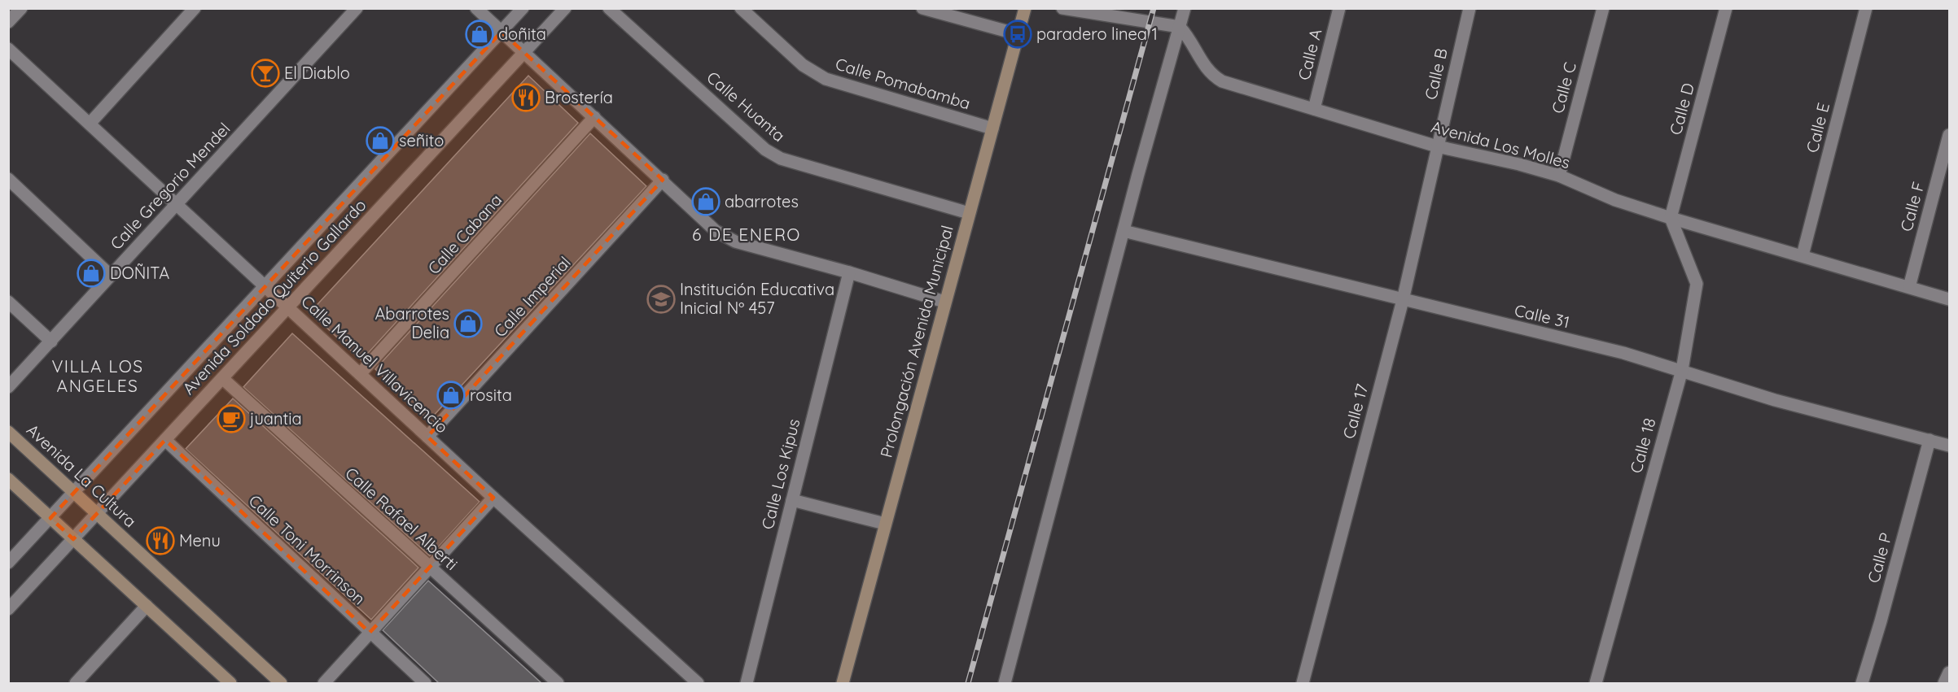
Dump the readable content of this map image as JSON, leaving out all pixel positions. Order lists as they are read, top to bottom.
{
  "streets": {
    "main road": ["Prolongación Avenida Municipal", "Avenida La Cultura"],
    "street": [
      "Calle A",
      "Calle B",
      "Calle Pomabamba",
      "Calle C",
      "Calle Huanta",
      "Calle D",
      "Calle E",
      "Avenida Los Molles",
      "Calle Gregorio Mendel",
      "Calle F",
      "Calle Cabana",
      "Avenida Soldado Quiterio Gallardo",
      "Calle Imperial",
      "Calle 31",
      "Calle Manuel Villavicencio",
      "Calle 17",
      "Calle 18",
      "Calle Los Kipus",
      "Calle Rafael Alberti",
      "Calle Toni Morrinson",
      "Calle P"
    ]
  },
  "crossings": [
    ["Calle A", "Avenida Los Molles"],
    ["Calle B", "Avenida Los Molles"],
    ["Calle B", "Calle 17"],
    ["Calle Pomabamba", "Prolongación Avenida Municipal"],
    ["Calle C", "Avenida Los Molles"],
    ["Calle Huanta", "Prolongación Avenida Municipal"],
    ["Calle D", "Avenida Los Molles"],
    ["Calle D", "Calle 18"],
    ["Calle E", "Avenida Los Molles"],
    ["Avenida Los Molles", "Calle F"],
    ["Avenida Los Molles", "Calle 17"],
    ["Avenida Los Molles", "Calle 18"],
    ["Calle Gregorio Mendel", "Calle Manuel Villavicencio"],
    ["Calle Cabana", "Calle Manuel Villavicencio"],
    ["Avenida Soldado Quiterio Gallardo", "Calle Manuel Villavicencio"],
    ["Avenida Soldado Quiterio Gallardo", "Avenida La Cultura"],
    ["Avenida Soldado Quiterio Gallardo", "Calle Rafael Alberti"],
    ["Avenida Soldado Quiterio Gallardo", "Calle Toni Morrinson"],
    ["Calle Imperial", "Calle Manuel Villavicencio"],
    ["Calle 31", "Calle 17"],
    ["Calle 31", "Calle 18"],
    ["Calle 31", "Calle P"]
  ],
  "districts": ["6 DE ENERO", "VILLA LOS ANGELES"],
  "places": {
    "shop": [
      "doñita",
      "señito",
      "abarrotes",
      "DOÑITA",
      "Abarrotes Delia",
      "rosita"
    ],
    "bus stop": ["paradero linea 1"],
    "bar": ["El Diablo"],
    "restaurant": ["Brostería", "Menu"],
    "school or university": ["Institución Educativa Inicial Nº 457"],
    "cafe": ["juantia"]
  }
}
